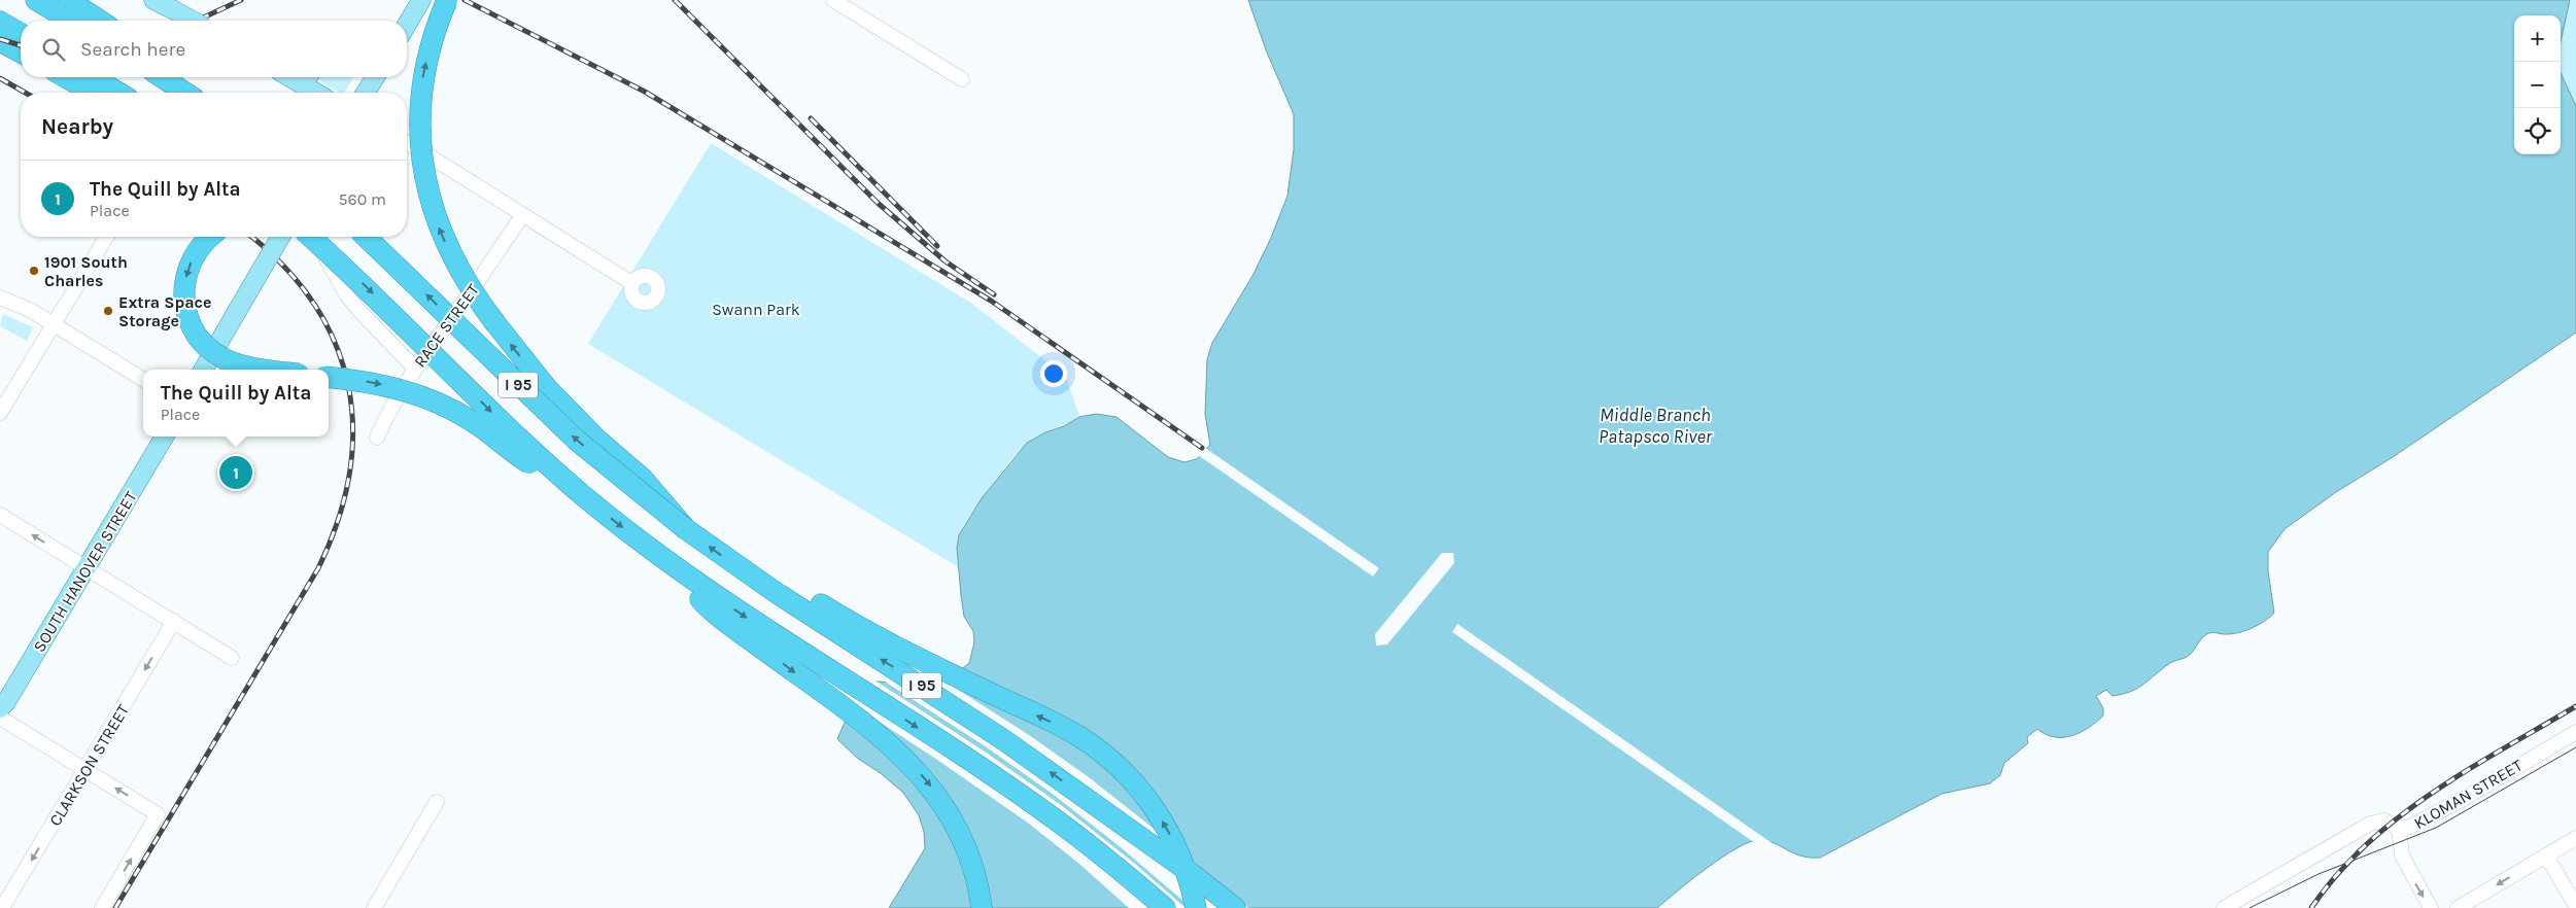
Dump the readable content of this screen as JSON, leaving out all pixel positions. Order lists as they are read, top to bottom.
{
  "streets": {
    "highway": ["I 95"],
    "main road": ["SOUTH HANOVER STREET"],
    "street": ["RACE STREET", "CLARKSON STREET", "KLOMAN STREET"]
  },
  "one_way": ["CLARKSON STREET"],
  "water": ["Middle Branch Patapsco River"],
  "parks": ["Swann Park"],
  "places": ["1901 South Charles", "Extra Space Storage"],
  "page": {
    "map_buttons": ["+", "−"],
    "search": "Search here",
    "heading": "Nearby",
    "list": [
      {
        "mark": "1",
        "name": "The Quill by Alta",
        "note": "Place",
        "value": "560 m"
      }
    ],
    "popup": ["The Quill by Alta", "Place"],
    "pins": "1"
  }
}
